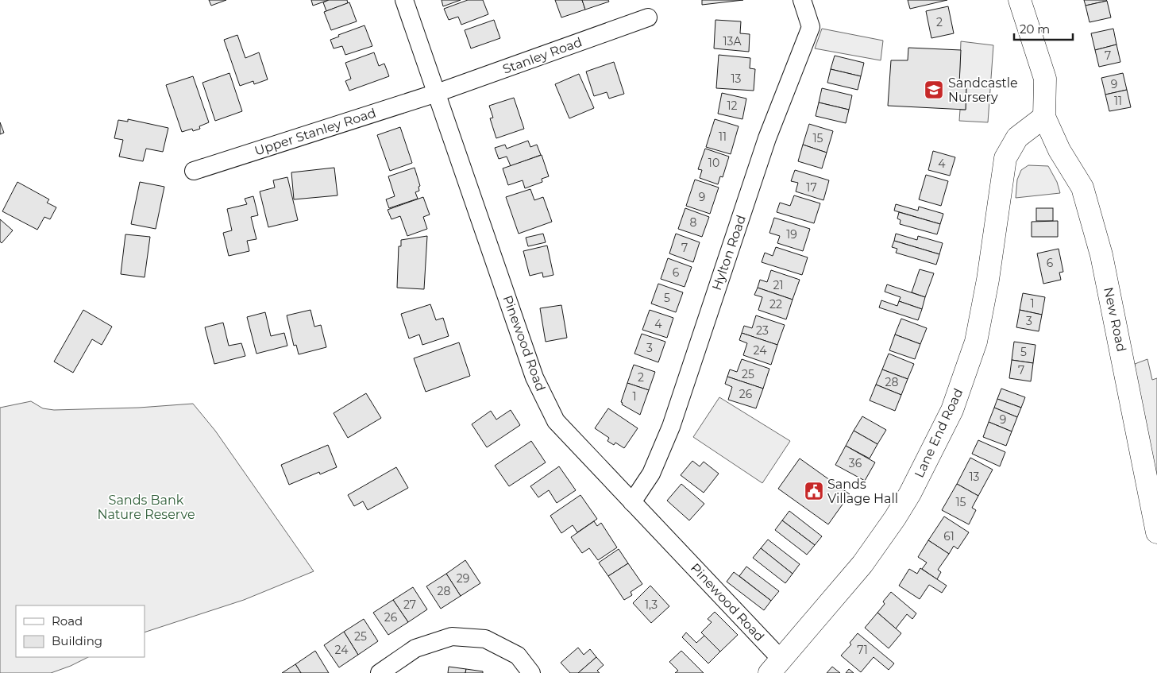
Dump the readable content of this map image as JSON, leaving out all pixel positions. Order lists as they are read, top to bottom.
{
  "streets": {
    "main road": ["New Road", "Lane End Road"],
    "street": [
      "Stanley Road",
      "Upper Stanley Road",
      "Hylton Road",
      "Pinewood Road"
    ]
  },
  "crossings": [
    ["Stanley Road", "Upper Stanley Road"],
    ["Stanley Road", "Pinewood Road"],
    ["Upper Stanley Road", "Pinewood Road"],
    ["Hylton Road", "Pinewood Road"],
    ["New Road", "Lane End Road"],
    ["Pinewood Road", "Lane End Road"]
  ],
  "parks": ["Sands Bank Nature Reserve"],
  "places": {
    "school or university": ["Sandcastle Nursery"],
    "public building": ["Sands Village Hall"]
  },
  "house_numbers": [
    "2",
    "13A",
    "7",
    "13",
    "9",
    "11",
    "12",
    "11",
    "15",
    "10",
    "4",
    "17",
    "9",
    "8",
    "19",
    "7",
    "6",
    "6",
    "21",
    "5",
    "1",
    "22",
    "3",
    "4",
    "23",
    "3",
    "24",
    "5",
    "7",
    "25",
    "2",
    "28",
    "26",
    "1",
    "9",
    "36",
    "13",
    "15",
    "61",
    "29",
    "28",
    "27",
    "1,3",
    "26",
    "25",
    "24",
    "71"
  ],
  "legend": ["Road", "Building"],
  "scale_bar": "20 m"
}
